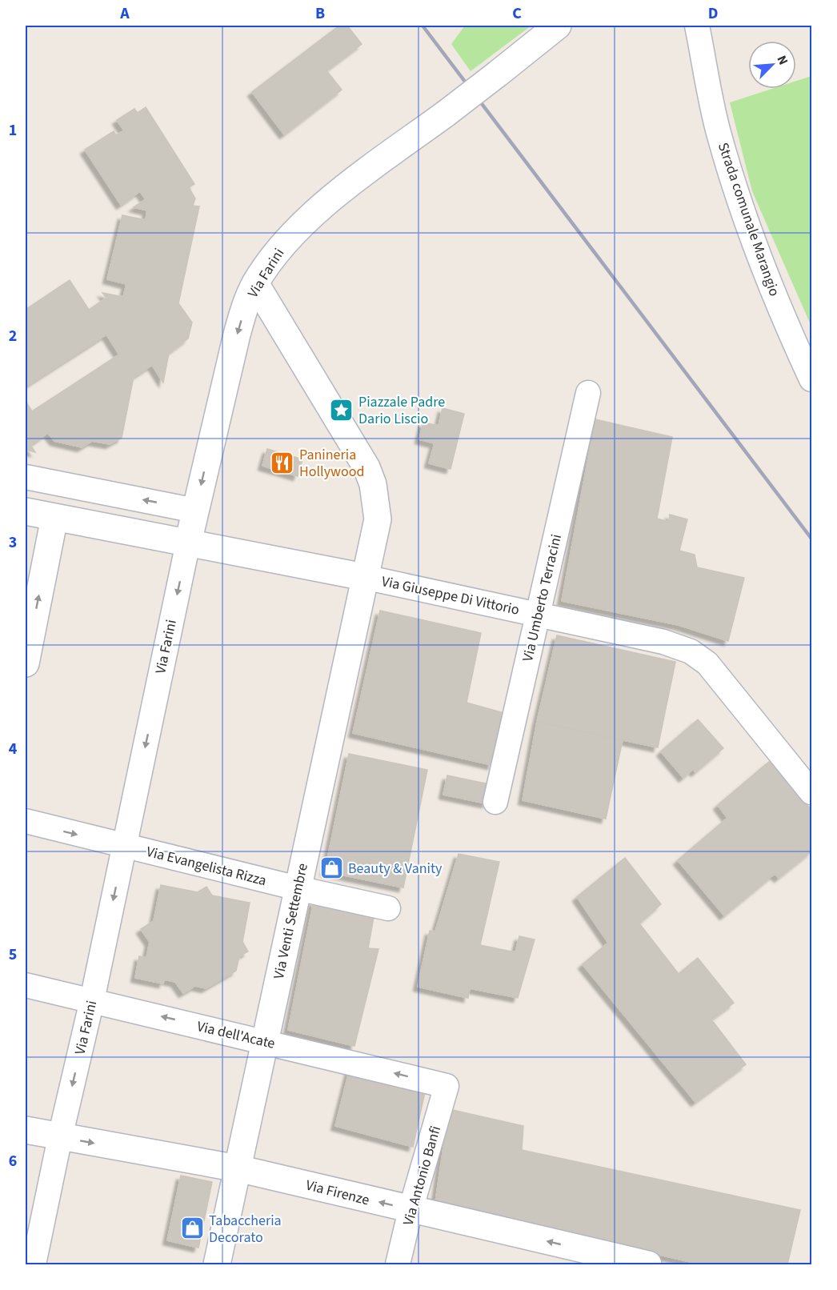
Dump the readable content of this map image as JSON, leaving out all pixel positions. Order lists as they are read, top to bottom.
{
  "streets": {
    "street": [
      "Strada comunale Marangio",
      "Via Farini",
      "Via Giuseppe Di Vittorio",
      "Via Umberto Terracini",
      "Via Evangelista Rizza",
      "Via Venti Settembre",
      "Via dell'Acate",
      "Via Antonio Banfi",
      "Via Firenze"
    ]
  },
  "crossings": [
    ["Via Farini", "Via Giuseppe Di Vittorio"],
    ["Via Farini", "Via Evangelista Rizza"],
    ["Via Farini", "Via Venti Settembre"],
    ["Via Farini", "Via dell'Acate"],
    ["Via Farini", "Via Firenze"],
    ["Via Giuseppe Di Vittorio", "Via Umberto Terracini"],
    ["Via Giuseppe Di Vittorio", "Via Venti Settembre"],
    ["Via Evangelista Rizza", "Via Venti Settembre"],
    ["Via Venti Settembre", "Via dell'Acate"],
    ["Via Venti Settembre", "Via Firenze"],
    ["Via dell'Acate", "Via Antonio Banfi"],
    ["Via Antonio Banfi", "Via Firenze"]
  ],
  "one_way": ["Via Farini", "Via dell'Acate"],
  "places": {
    "place": ["Piazzale Padre Dario Liscio"],
    "restaurant": ["Panineria Hollywood"],
    "shop": ["Beauty & Vanity", "Tabaccheria Decorato"]
  },
  "north": "top right",
  "grid": {
    "columns": [
      "A",
      "B",
      "C",
      "D"
    ],
    "rows": [
      "1",
      "2",
      "3",
      "4",
      "5",
      "6"
    ]
  }
}
